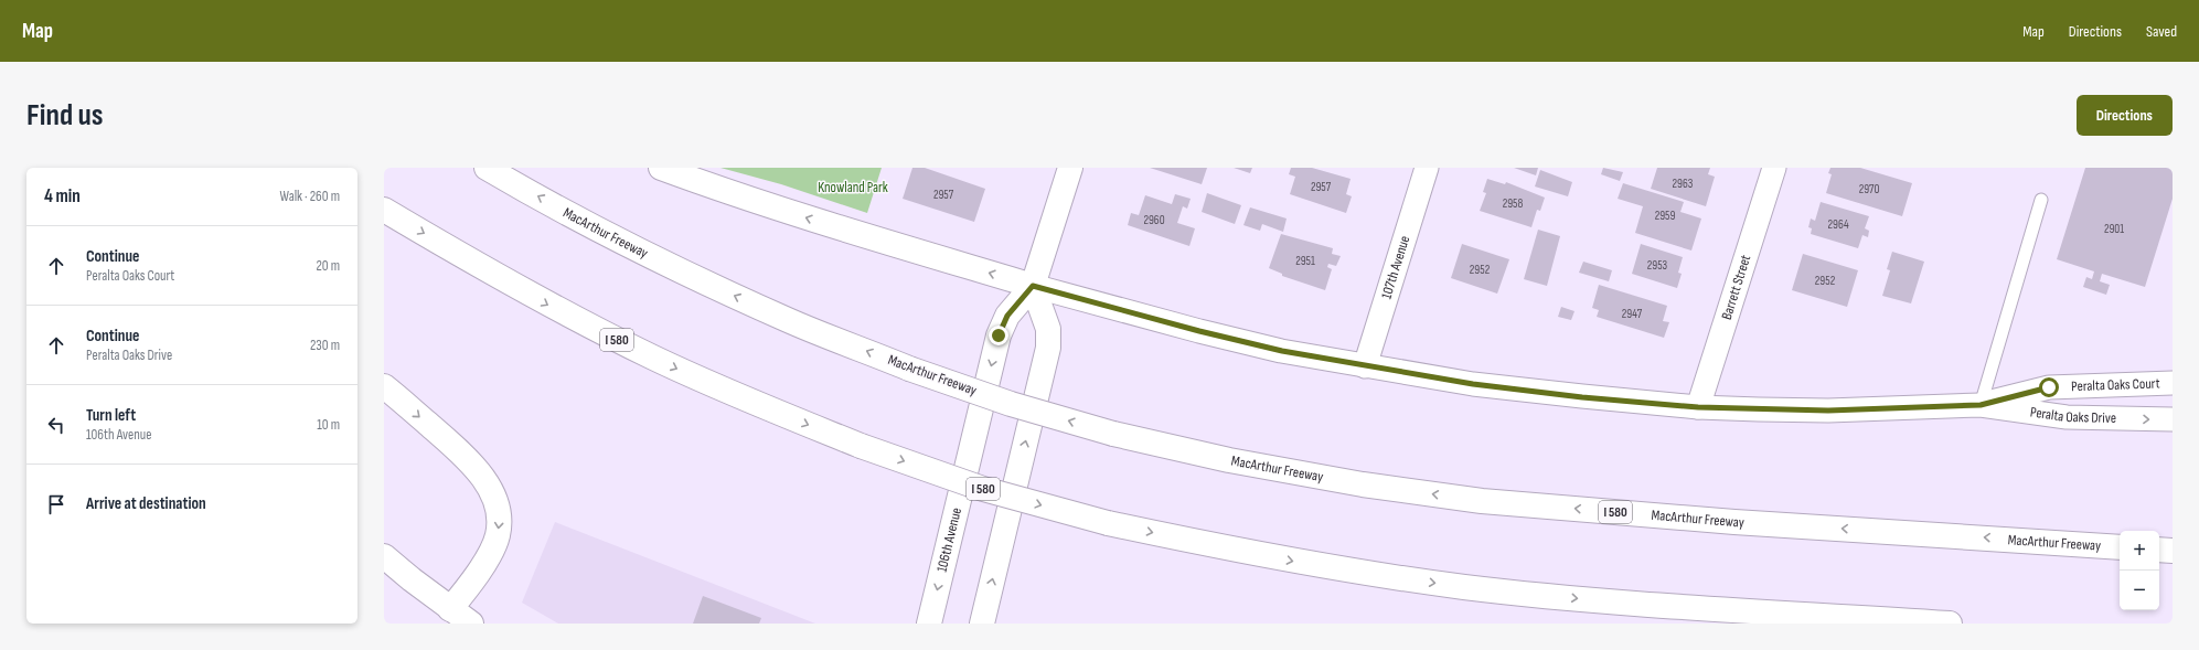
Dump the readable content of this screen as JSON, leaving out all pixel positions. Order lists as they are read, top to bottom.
{
  "streets": {
    "main road": ["MacArthur Freeway", "I 580", "106th Avenue"],
    "street": [
      "107th Avenue",
      "Barrett Street",
      "Peralta Oaks Court",
      "Peralta Oaks Drive"
    ]
  },
  "crossings": [
    ["107th Avenue", "Peralta Oaks Drive"],
    ["Barrett Street", "Peralta Oaks Drive"],
    ["Peralta Oaks Court", "Peralta Oaks Drive"],
    ["Peralta Oaks Drive", "106th Avenue"]
  ],
  "parks": ["Knowland Park"],
  "house_numbers": [
    "2963",
    "2957",
    "2970",
    "2957",
    "2958",
    "2959",
    "2960",
    "2964",
    "2901",
    "2951",
    "2953",
    "2952",
    "2952",
    "2947"
  ],
  "page": {
    "header": "Map",
    "nav": ["Map", "Directions", "Saved"],
    "buttons": "Directions",
    "title": "Find us",
    "heading": ["4 min", "Walk · 260 m"],
    "list": [
      ["Continue", "Peralta Oaks Court", "20 m"],
      ["Continue", "Peralta Oaks Drive", "230 m"],
      ["Turn left", "106th Avenue", "10 m"],
      "Arrive at destination"
    ],
    "map_buttons": ["+", "−"]
  }
}
